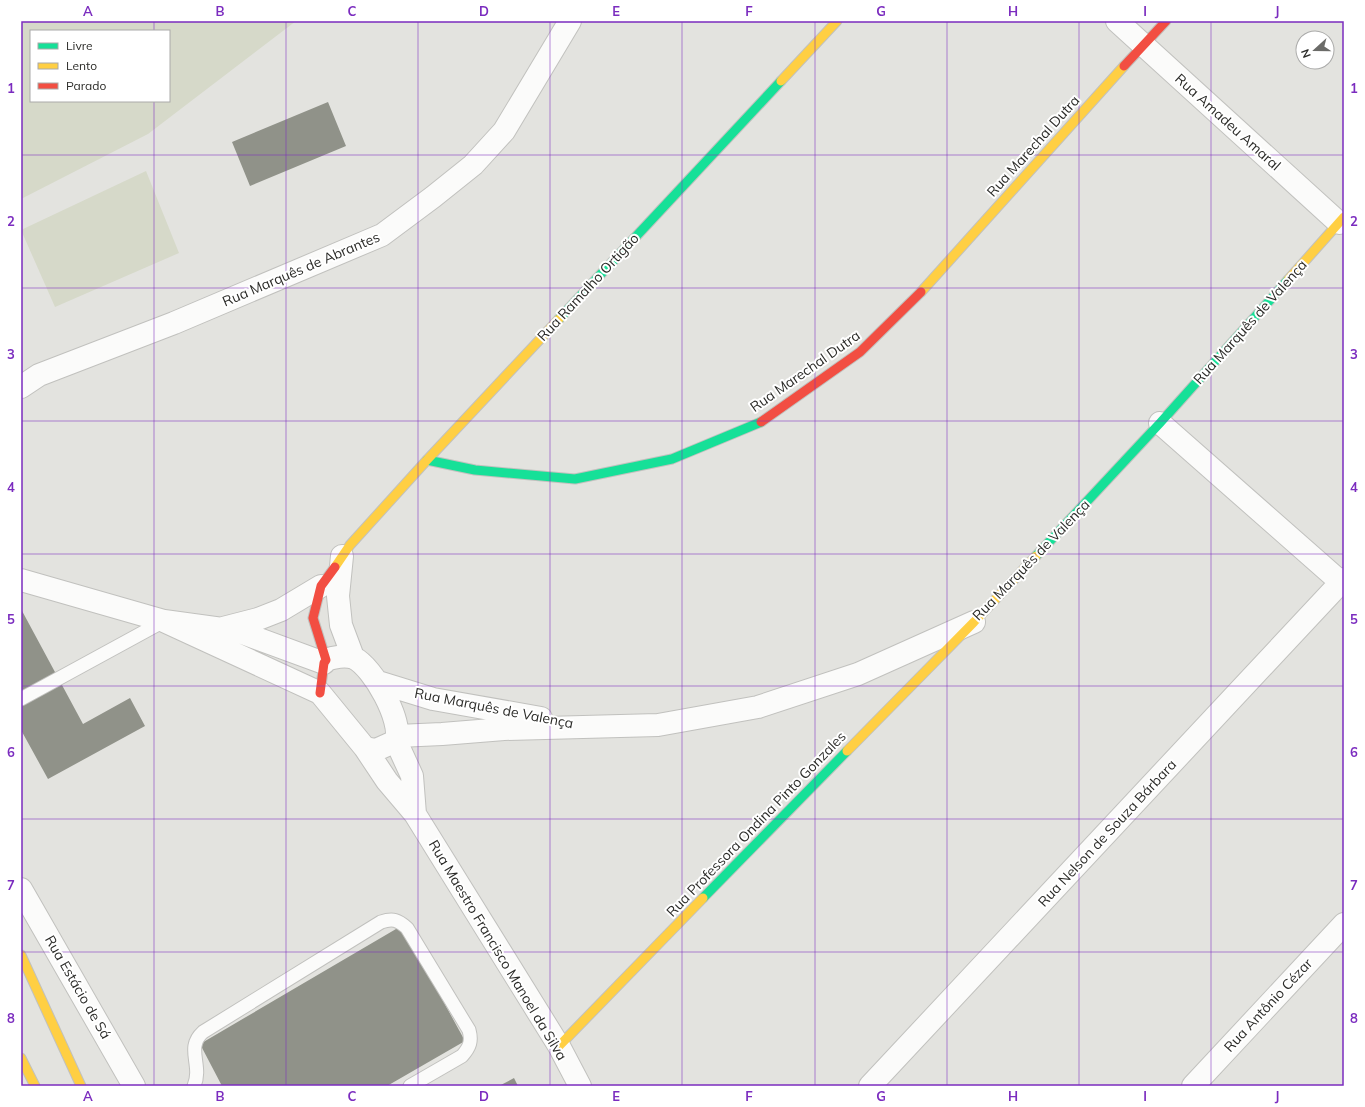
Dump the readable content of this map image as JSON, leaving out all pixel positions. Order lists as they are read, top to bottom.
{
  "streets": {
    "main road": [
      "Rua Marechal Dutra",
      "Rua Ramalho Ortigão",
      "Rua Marquês de Valença",
      "Rua Professora Ondina Pinto Gonzales"
    ],
    "street": [
      "Rua Amadeu Amaral",
      "Rua Marquês de Abrantes",
      "Rua Nelson de Souza Bárbara",
      "Rua Maestro Francisco Manoel da Silva",
      "Rua Estácio de Sá",
      "Rua Antônio Cézar"
    ]
  },
  "crossings": [
    ["Rua Amadeu Amaral", "Rua Marechal Dutra"],
    ["Rua Amadeu Amaral", "Rua Marquês de Valença"],
    ["Rua Marechal Dutra", "Rua Ramalho Ortigão"],
    ["Rua Marquês de Valença", "Rua Professora Ondina Pinto Gonzales"],
    ["Rua Marquês de Valença", "Rua Maestro Francisco Manoel da Silva"],
    ["Rua Professora Ondina Pinto Gonzales", "Rua Maestro Francisco Manoel da Silva"]
  ],
  "legend": ["Livre", "Lento", "Parado"],
  "north": "left",
  "grid": {
    "columns": [
      "A",
      "B",
      "C",
      "D",
      "E",
      "F",
      "G",
      "H",
      "I",
      "J"
    ],
    "rows": [
      "1",
      "2",
      "3",
      "4",
      "5",
      "6",
      "7",
      "8"
    ]
  }
}
